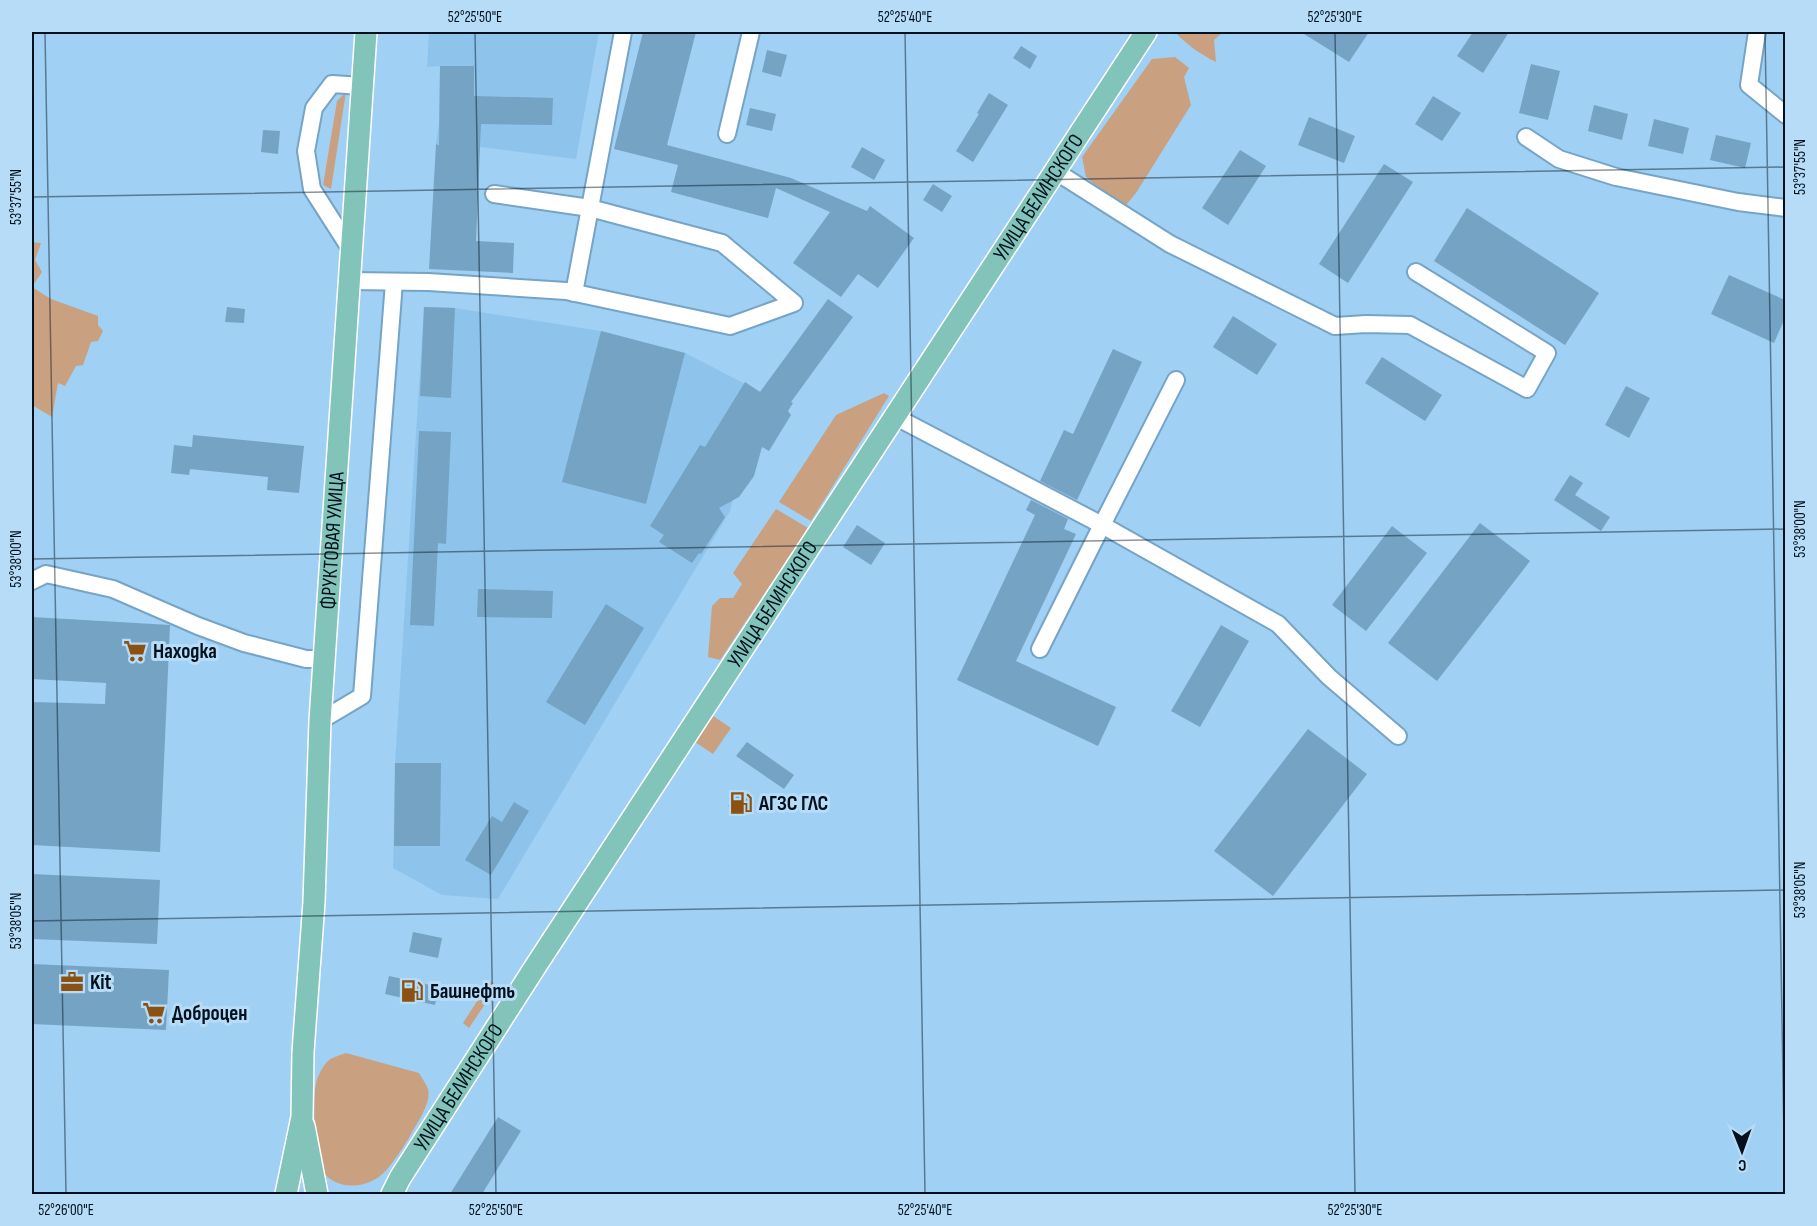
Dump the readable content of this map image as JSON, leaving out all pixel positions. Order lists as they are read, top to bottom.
{
  "streets": {
    "main road": ["УЛИЦА БЕЛИНСКОГО", "ФРУКТОВАЯ УЛИЦА"]
  },
  "places": {
    "supermarket": ["Находка", "Доброцен"],
    "fuel station": ["АГЗС ГЛС", "Башнефть"],
    "office": ["Kit"]
  },
  "north": "bottom",
  "coordinates": [
    "52°25'50\"E",
    "52°25'40\"E",
    "52°25'30\"E",
    "53°37'55\"N",
    "53°38'00\"N",
    "53°38'05\"N",
    "52°26'00\"E"
  ]
}
